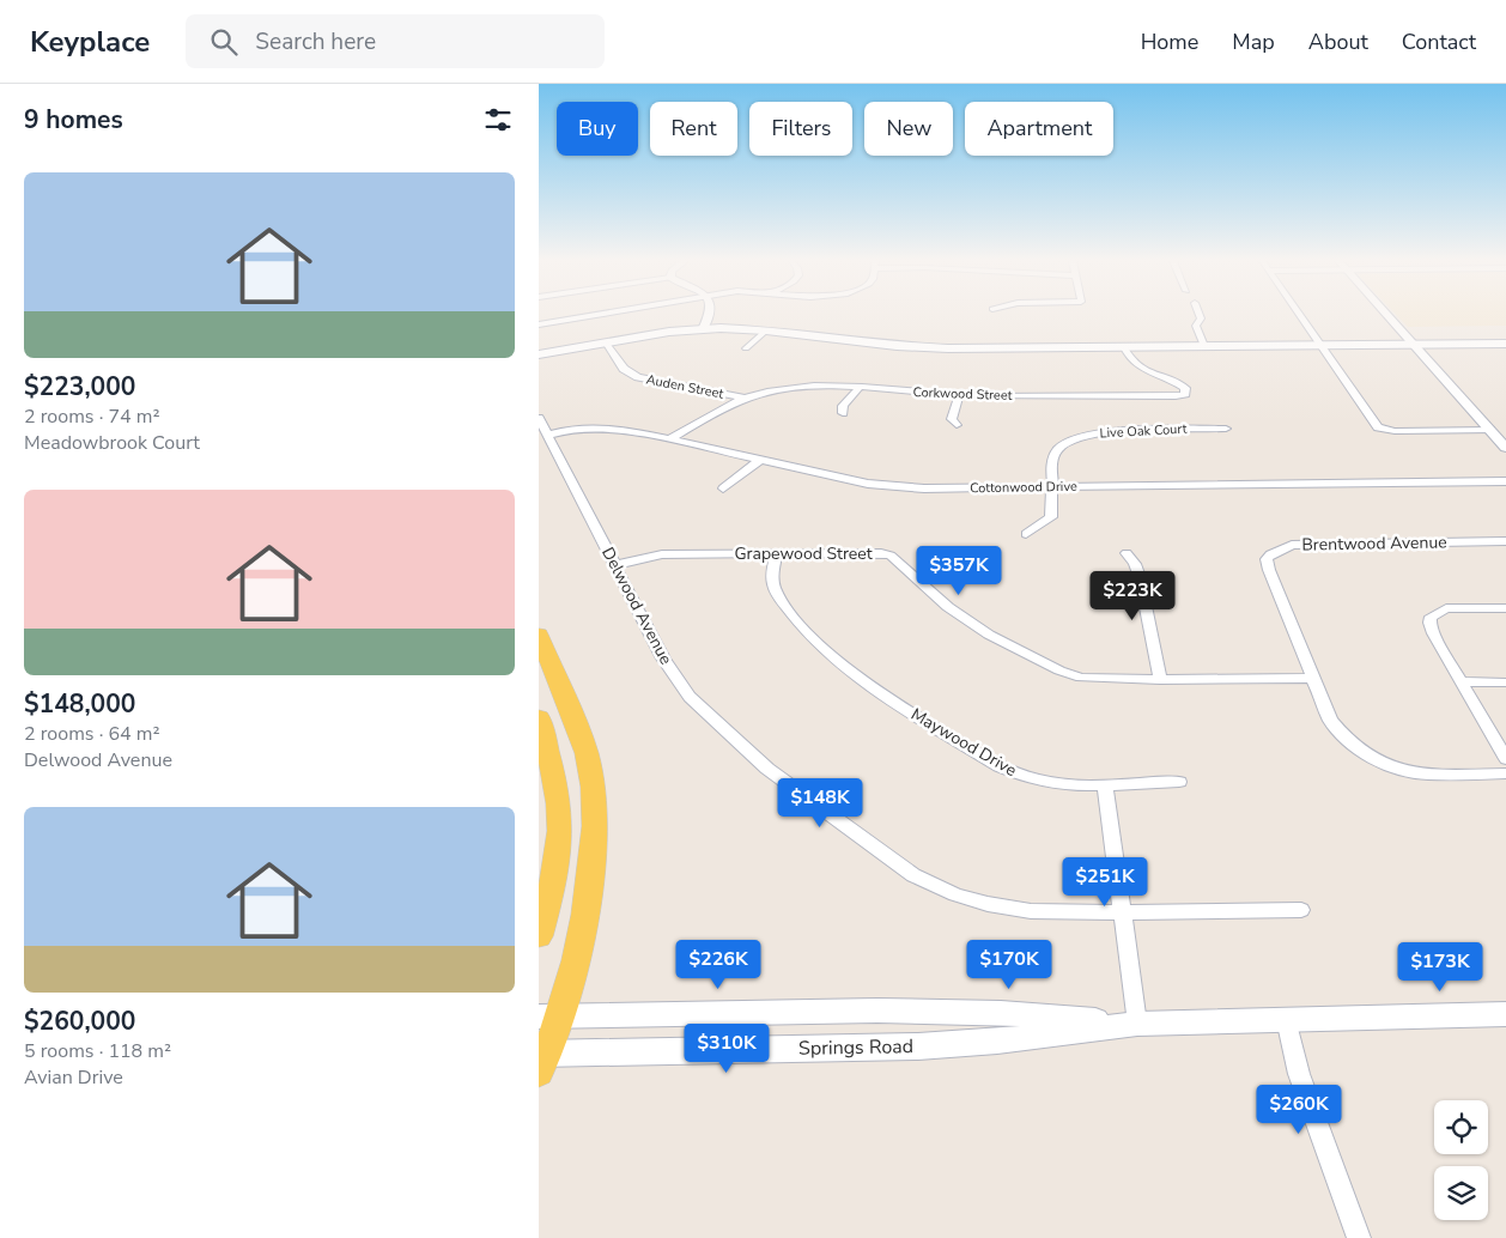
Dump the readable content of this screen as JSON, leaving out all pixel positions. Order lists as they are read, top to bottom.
{
  "streets": {
    "main road": ["Springs Road"],
    "street": [
      "Auden Street",
      "Corkwood Street",
      "Live Oak Court",
      "Cottonwood Drive",
      "Brentwood Avenue",
      "Grapewood Street",
      "Delwood Avenue",
      "Maywood Drive"
    ]
  },
  "crossings": [
    ["Auden Street", "Corkwood Street"],
    ["Corkwood Street", "Cottonwood Drive"],
    ["Live Oak Court", "Cottonwood Drive"],
    ["Cottonwood Drive", "Delwood Avenue"],
    ["Brentwood Avenue", "Grapewood Street"],
    ["Grapewood Street", "Delwood Avenue"],
    ["Grapewood Street", "Maywood Drive"]
  ],
  "page": {
    "header": "Keyplace",
    "search": "Search here",
    "nav": [
      "Home",
      "Map",
      "About",
      "Contact"
    ],
    "heading": "9 homes",
    "chip": [
      "Buy",
      "Rent",
      "Filters",
      "New",
      "Apartment"
    ],
    "list": [
      {
        "name": "$223,000",
        "note": "2 rooms · 74 m² · Meadowbrook Court"
      },
      {
        "name": "$148,000",
        "note": "2 rooms · 64 m² · Delwood Avenue"
      },
      {
        "name": "$260,000",
        "note": "5 rooms · 118 m² · Avian Drive"
      }
    ],
    "price": [
      "$357K",
      "$223K",
      "$148K",
      "$251K",
      "$226K",
      "$170K",
      "$173K",
      "$310K",
      "$260K"
    ]
  }
}
